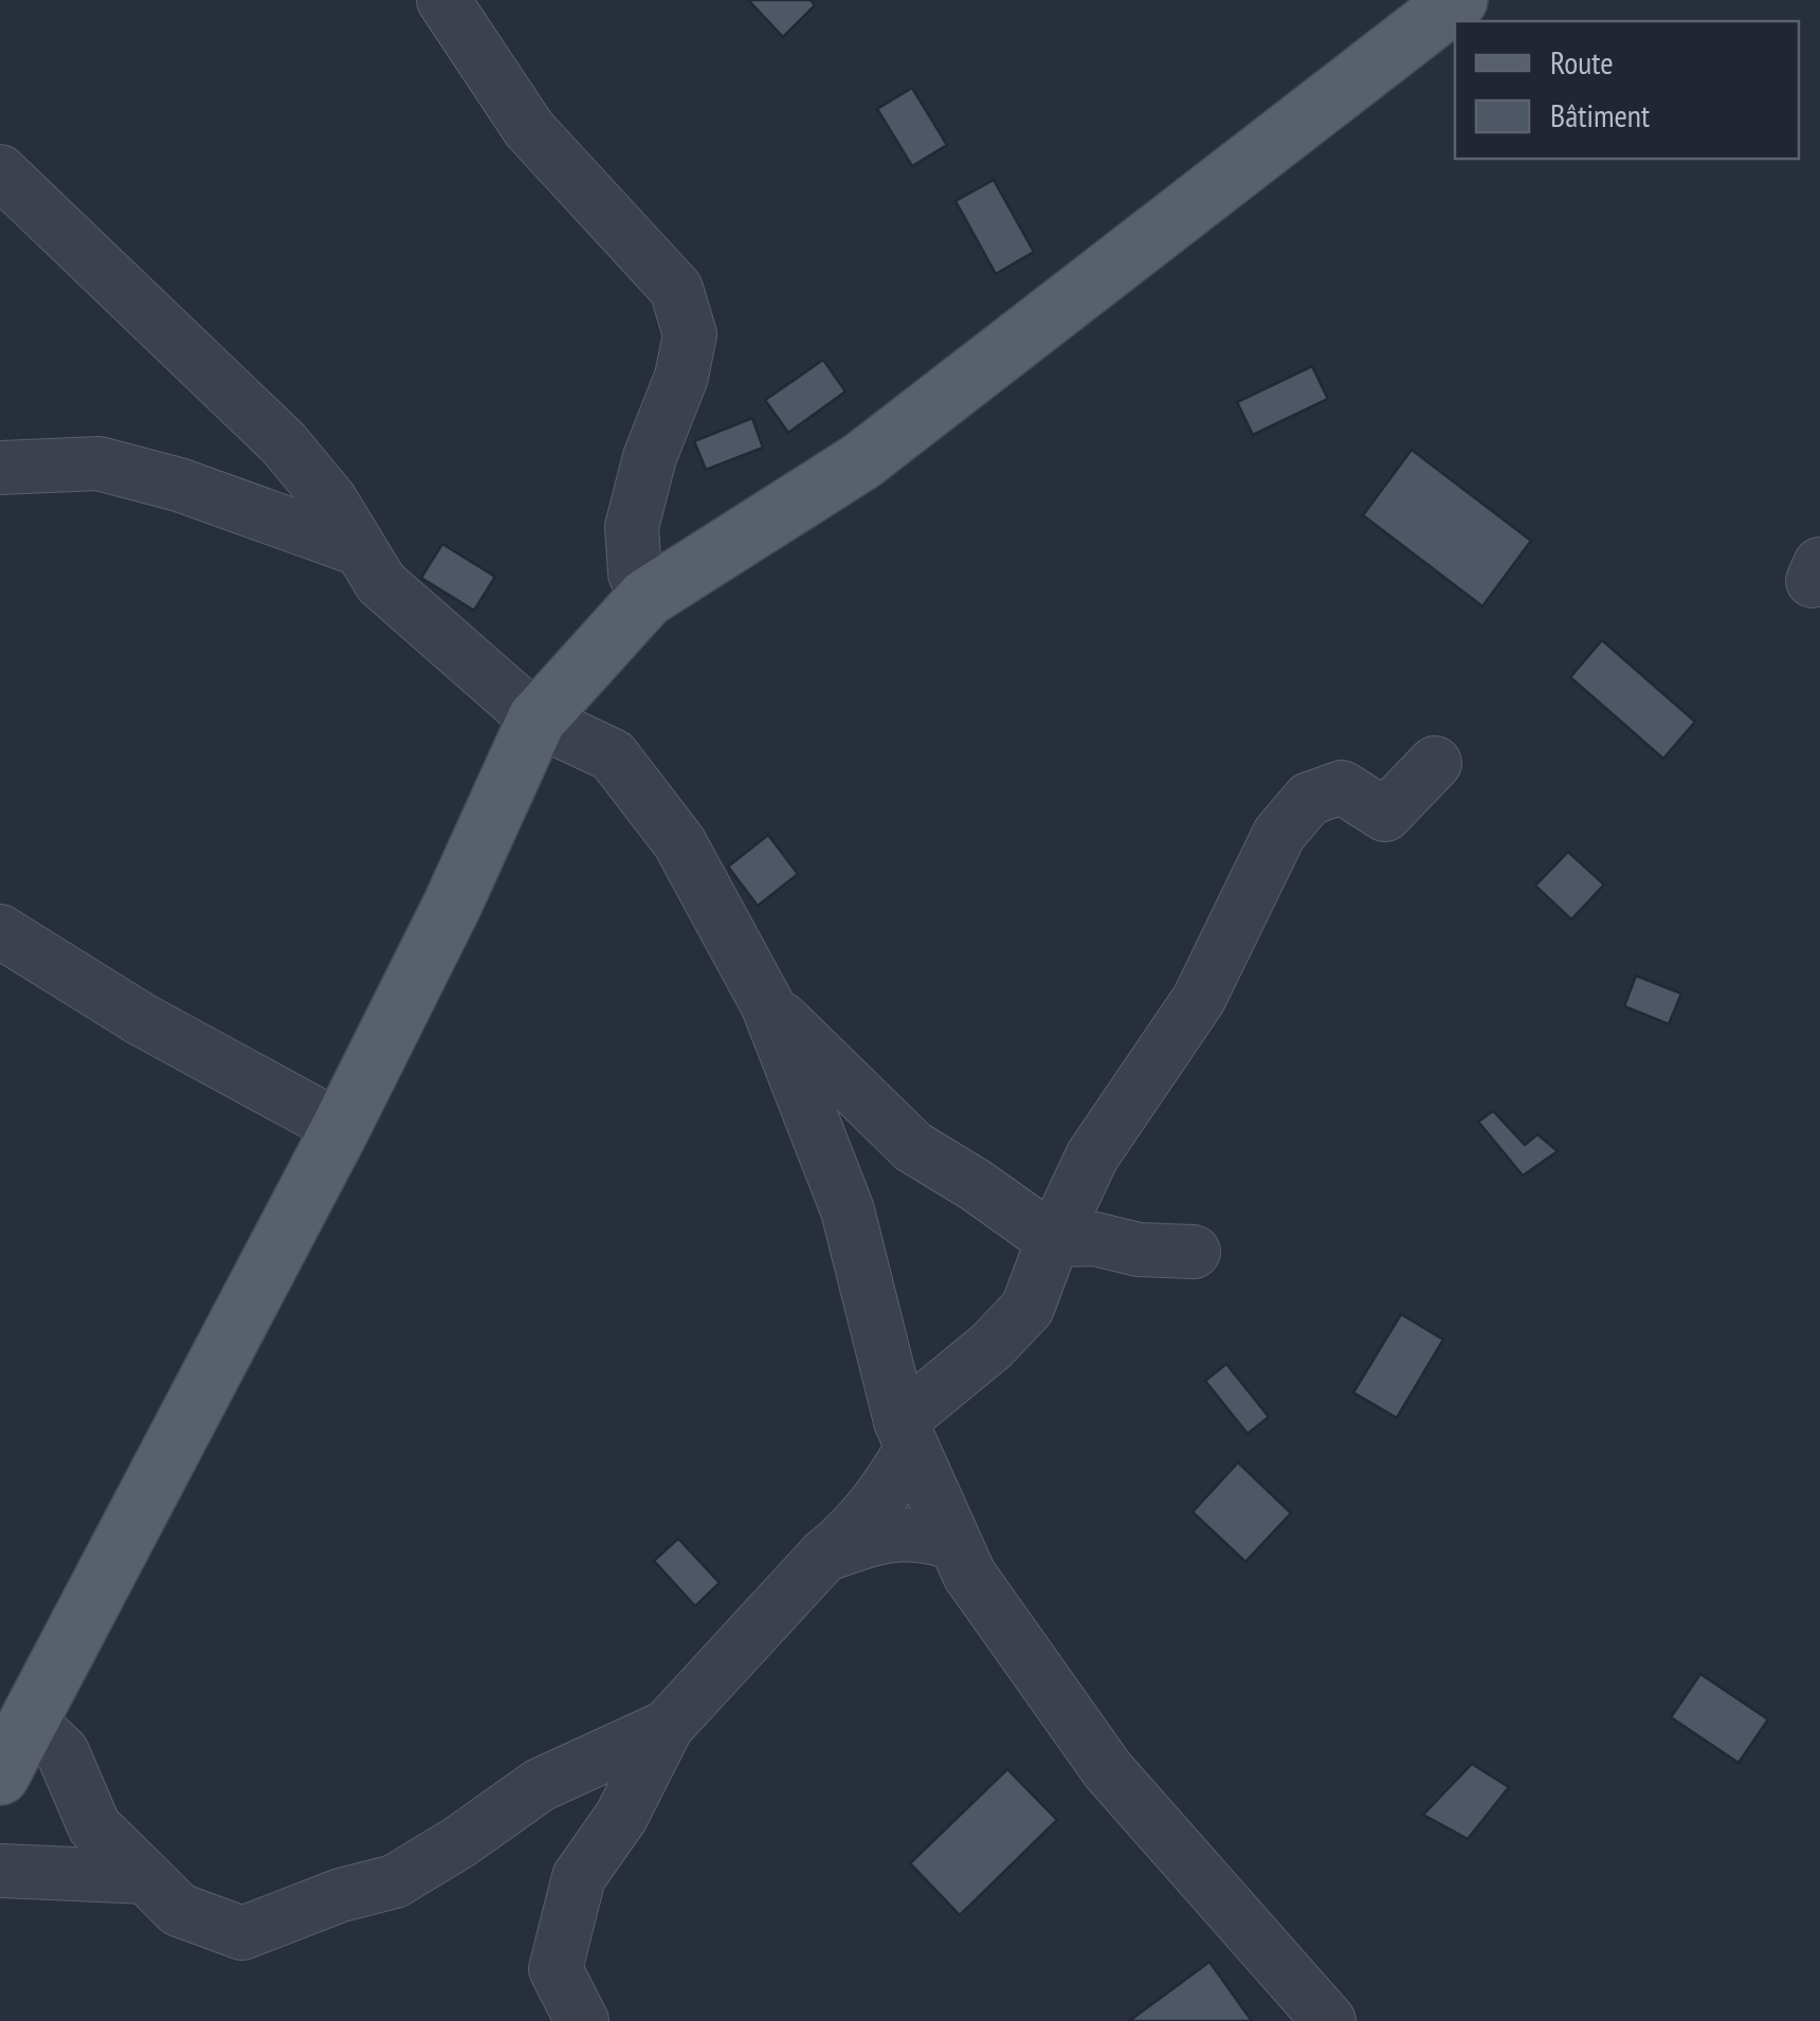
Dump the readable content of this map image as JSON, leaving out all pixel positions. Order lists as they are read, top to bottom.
{
  "legend": ["Route", "Bâtiment"]
}
